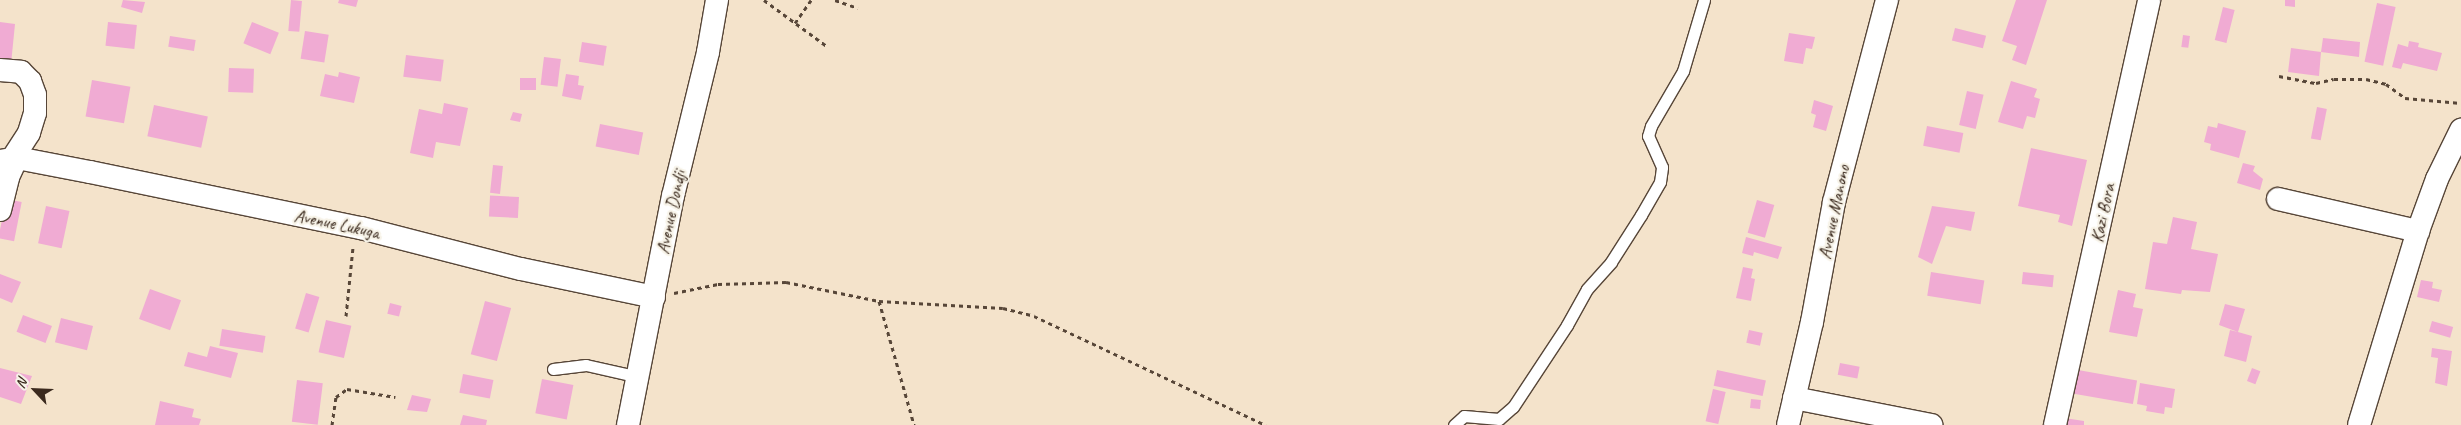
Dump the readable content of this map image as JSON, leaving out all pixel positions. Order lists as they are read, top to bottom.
{
  "streets": {
    "street": [
      "Avenue Dondji",
      "Avenue Manono",
      "Kazi Bora",
      "Avenue Lukuga"
    ]
  },
  "crossings": [
    ["Avenue Dondji", "Avenue Lukuga"]
  ],
  "north": "top left"
}
